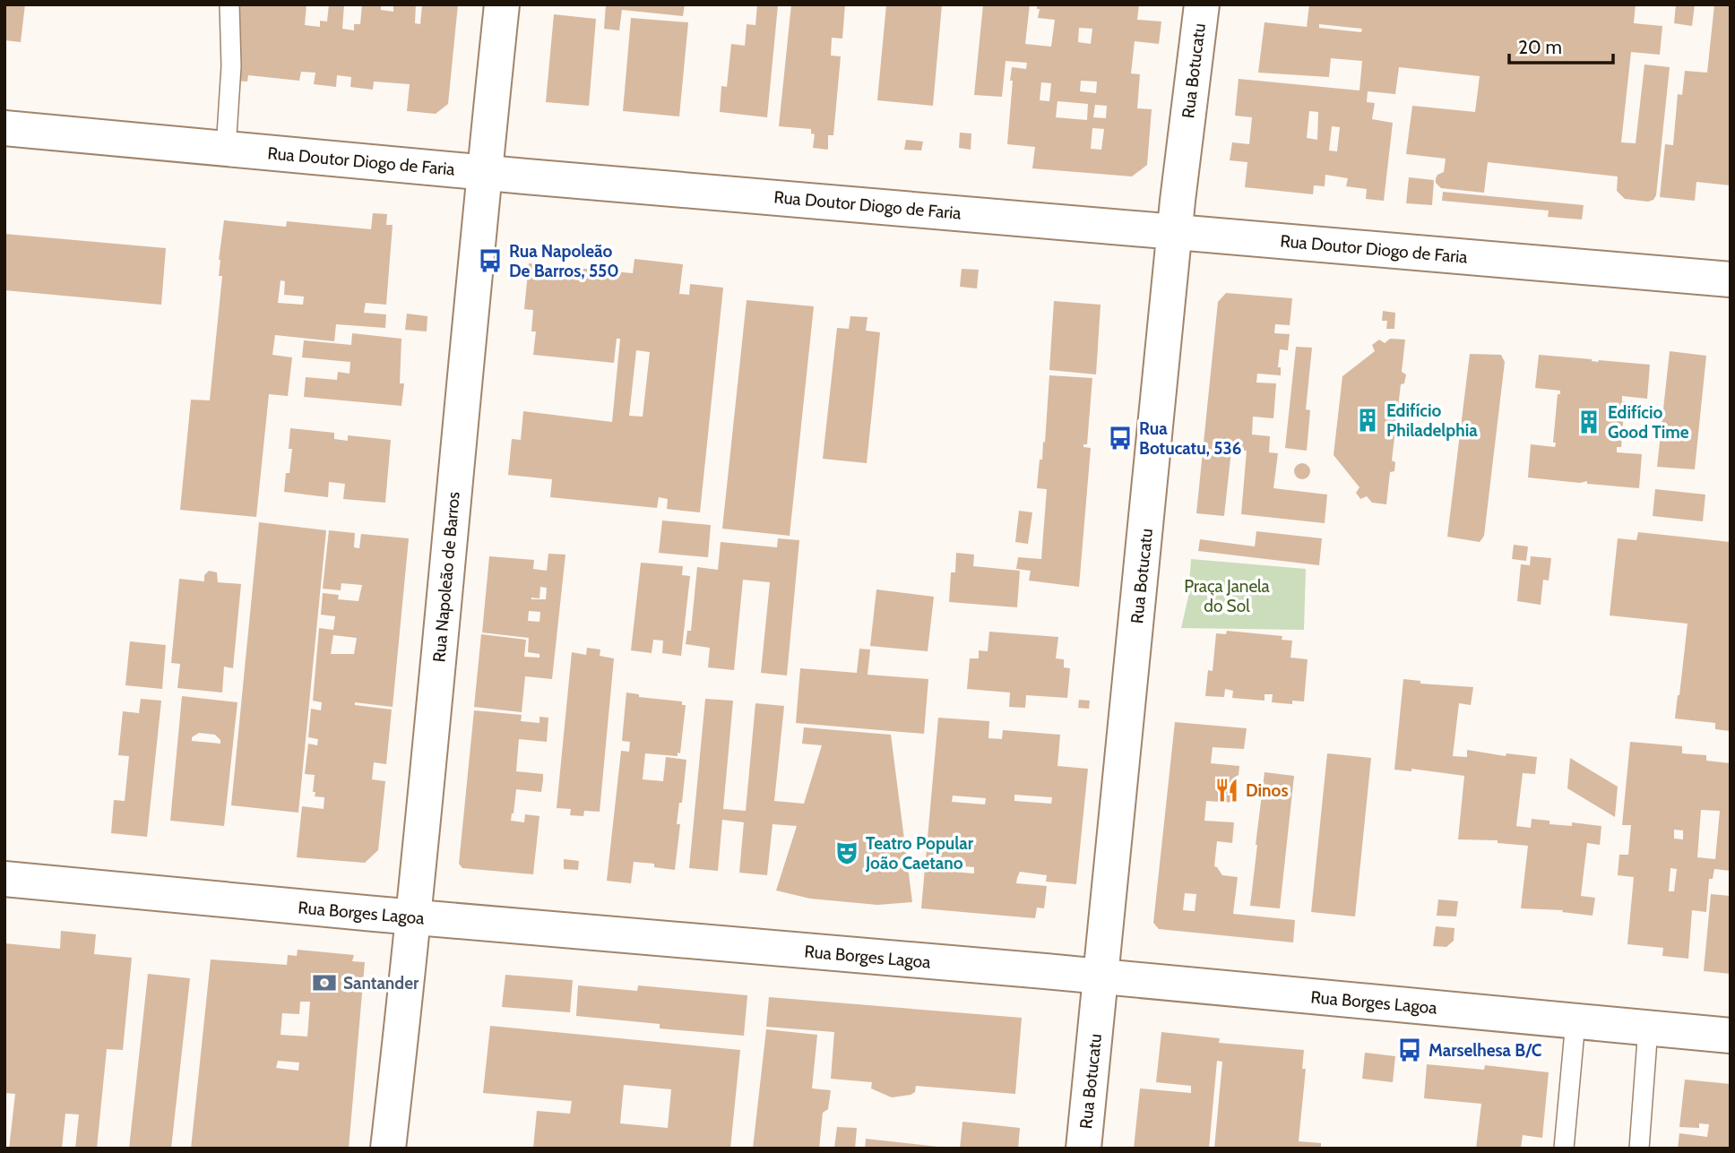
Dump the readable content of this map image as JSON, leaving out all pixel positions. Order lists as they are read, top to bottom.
{
  "streets": {
    "street": [
      "Rua Botucatu",
      "Rua Doutor Diogo de Faria",
      "Rua Napoleão de Barros",
      "Rua Borges Lagoa"
    ]
  },
  "crossings": [
    ["Rua Botucatu", "Rua Doutor Diogo de Faria"],
    ["Rua Botucatu", "Rua Borges Lagoa"],
    ["Rua Doutor Diogo de Faria", "Rua Napoleão de Barros"],
    ["Rua Napoleão de Barros", "Rua Borges Lagoa"]
  ],
  "parks": ["Praça Janela do Sol"],
  "places": {
    "bus stop": ["Rua Napoleão De Barros, 550", "Rua Botucatu, 536", "Marselhesa B/C"],
    "building": ["Edifício Philadelphia", "Edifício Good Time"],
    "restaurant": ["Dinos"],
    "theatre": ["Teatro Popular João Caetano"],
    "bank": ["Santander"]
  },
  "scale_bar": "20 m"
}
